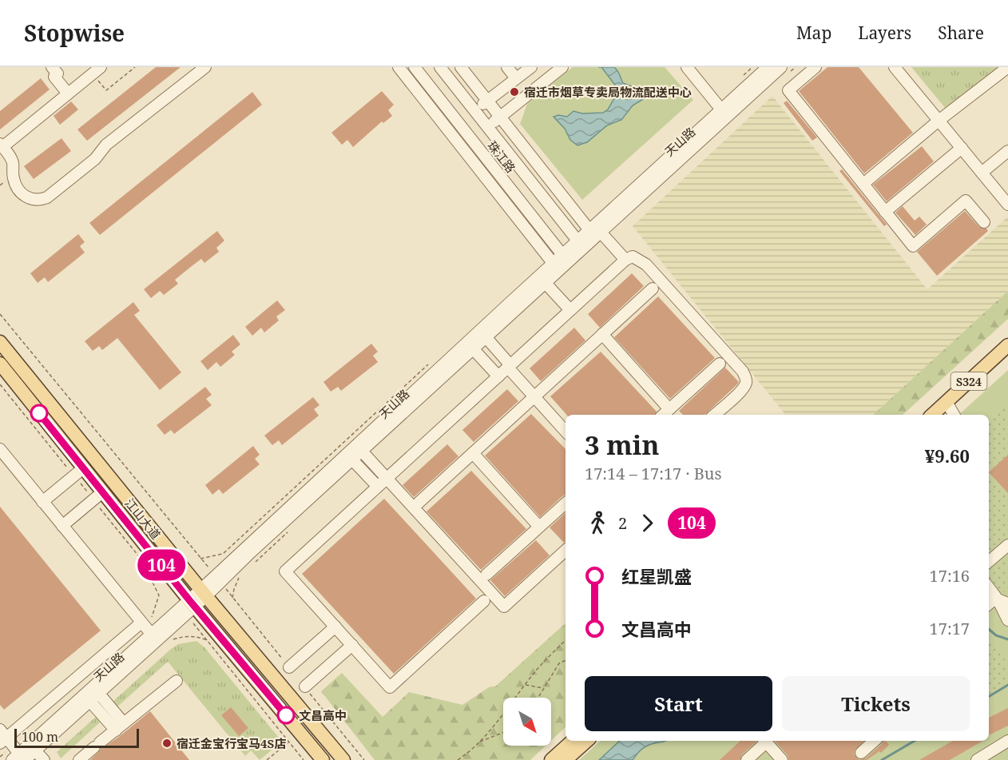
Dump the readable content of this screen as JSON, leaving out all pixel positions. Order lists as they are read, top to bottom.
{
  "streets": {
    "main road": ["S324", "江山大道"],
    "street": ["天山路", "珠江路"]
  },
  "crossings": [
    ["天山路", "珠江路"],
    ["天山路", "江山大道"]
  ],
  "places": ["宿迁市烟草专卖局物流配送中心", "文昌高中", "宿迁金宝行宝马4S店"],
  "lines": ["bus line 104"],
  "scale_bar": "100 m",
  "north": "bottom right",
  "page": {
    "header": "Stopwise",
    "nav": ["Map", "Layers", "Share"],
    "on_map": "104",
    "heading": ["3 min", "17:14 – 17:17 · Bus", "¥9.60"],
    "legs": ["2", "104"],
    "list": [
      {
        "name": "红星凯盛",
        "value": "17:16"
      },
      {
        "name": "文昌高中",
        "value": "17:17"
      }
    ],
    "buttons": ["Start", "Tickets"],
    "scale": "100 m"
  }
}
